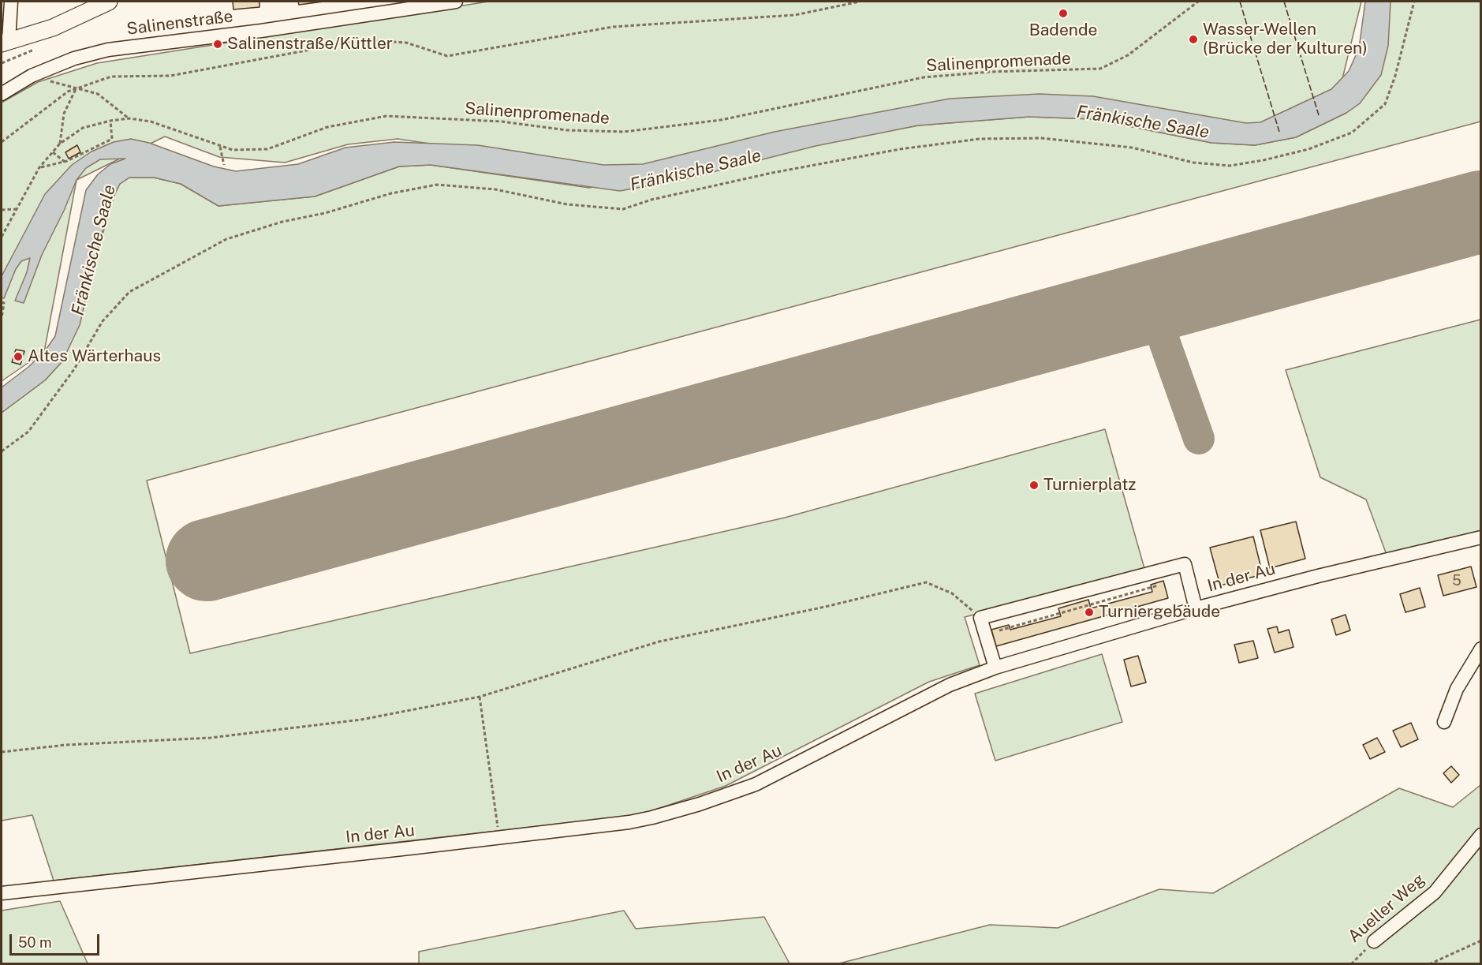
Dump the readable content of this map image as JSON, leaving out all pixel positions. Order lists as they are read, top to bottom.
{
  "streets": {
    "street": ["Salinenstraße", "In der Au", "Aueller Weg"],
    "path": ["Salinenpromenade"]
  },
  "water": ["Fränkische Saale"],
  "places": [
    "Badende",
    "Wasser-Wellen (Brücke der Kulturen)",
    "Salinenstraße/Küttler",
    "Altes Wärterhaus",
    "Turnierplatz",
    "Turniergebäude"
  ],
  "house_numbers": ["5"],
  "scale_bar": "50 m"
}
